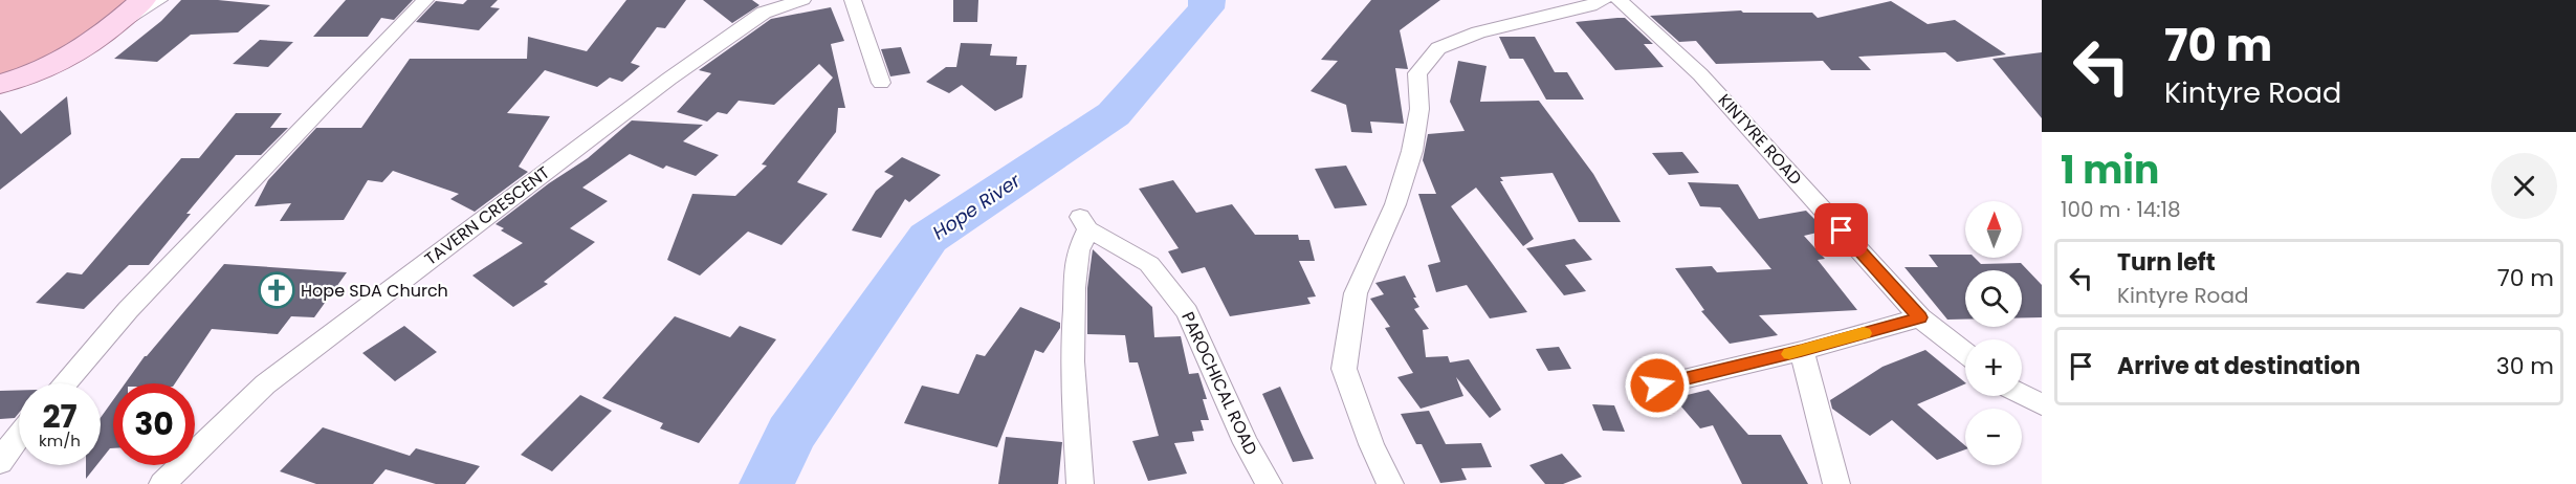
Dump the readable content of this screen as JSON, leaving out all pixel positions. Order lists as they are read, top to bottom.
{
  "streets": {
    "street": ["KINTYRE ROAD", "TAVERN CRESCENT", "PAROCHICAL ROAD"]
  },
  "water": ["Hope River"],
  "places": {
    "church": ["Hope SDA Church"]
  },
  "north": "top",
  "page": {
    "turn": ["70 m", "Kintyre Road"],
    "heading": ["1 min", "100 m · 14:18"],
    "map_buttons": ["+", "−"],
    "list": [
      {
        "name": "Turn left",
        "note": "Kintyre Road",
        "value": "70 m"
      },
      {
        "name": "Arrive at destination",
        "value": "30 m"
      }
    ],
    "speed": "27 km/h",
    "limit": "30"
  }
}
